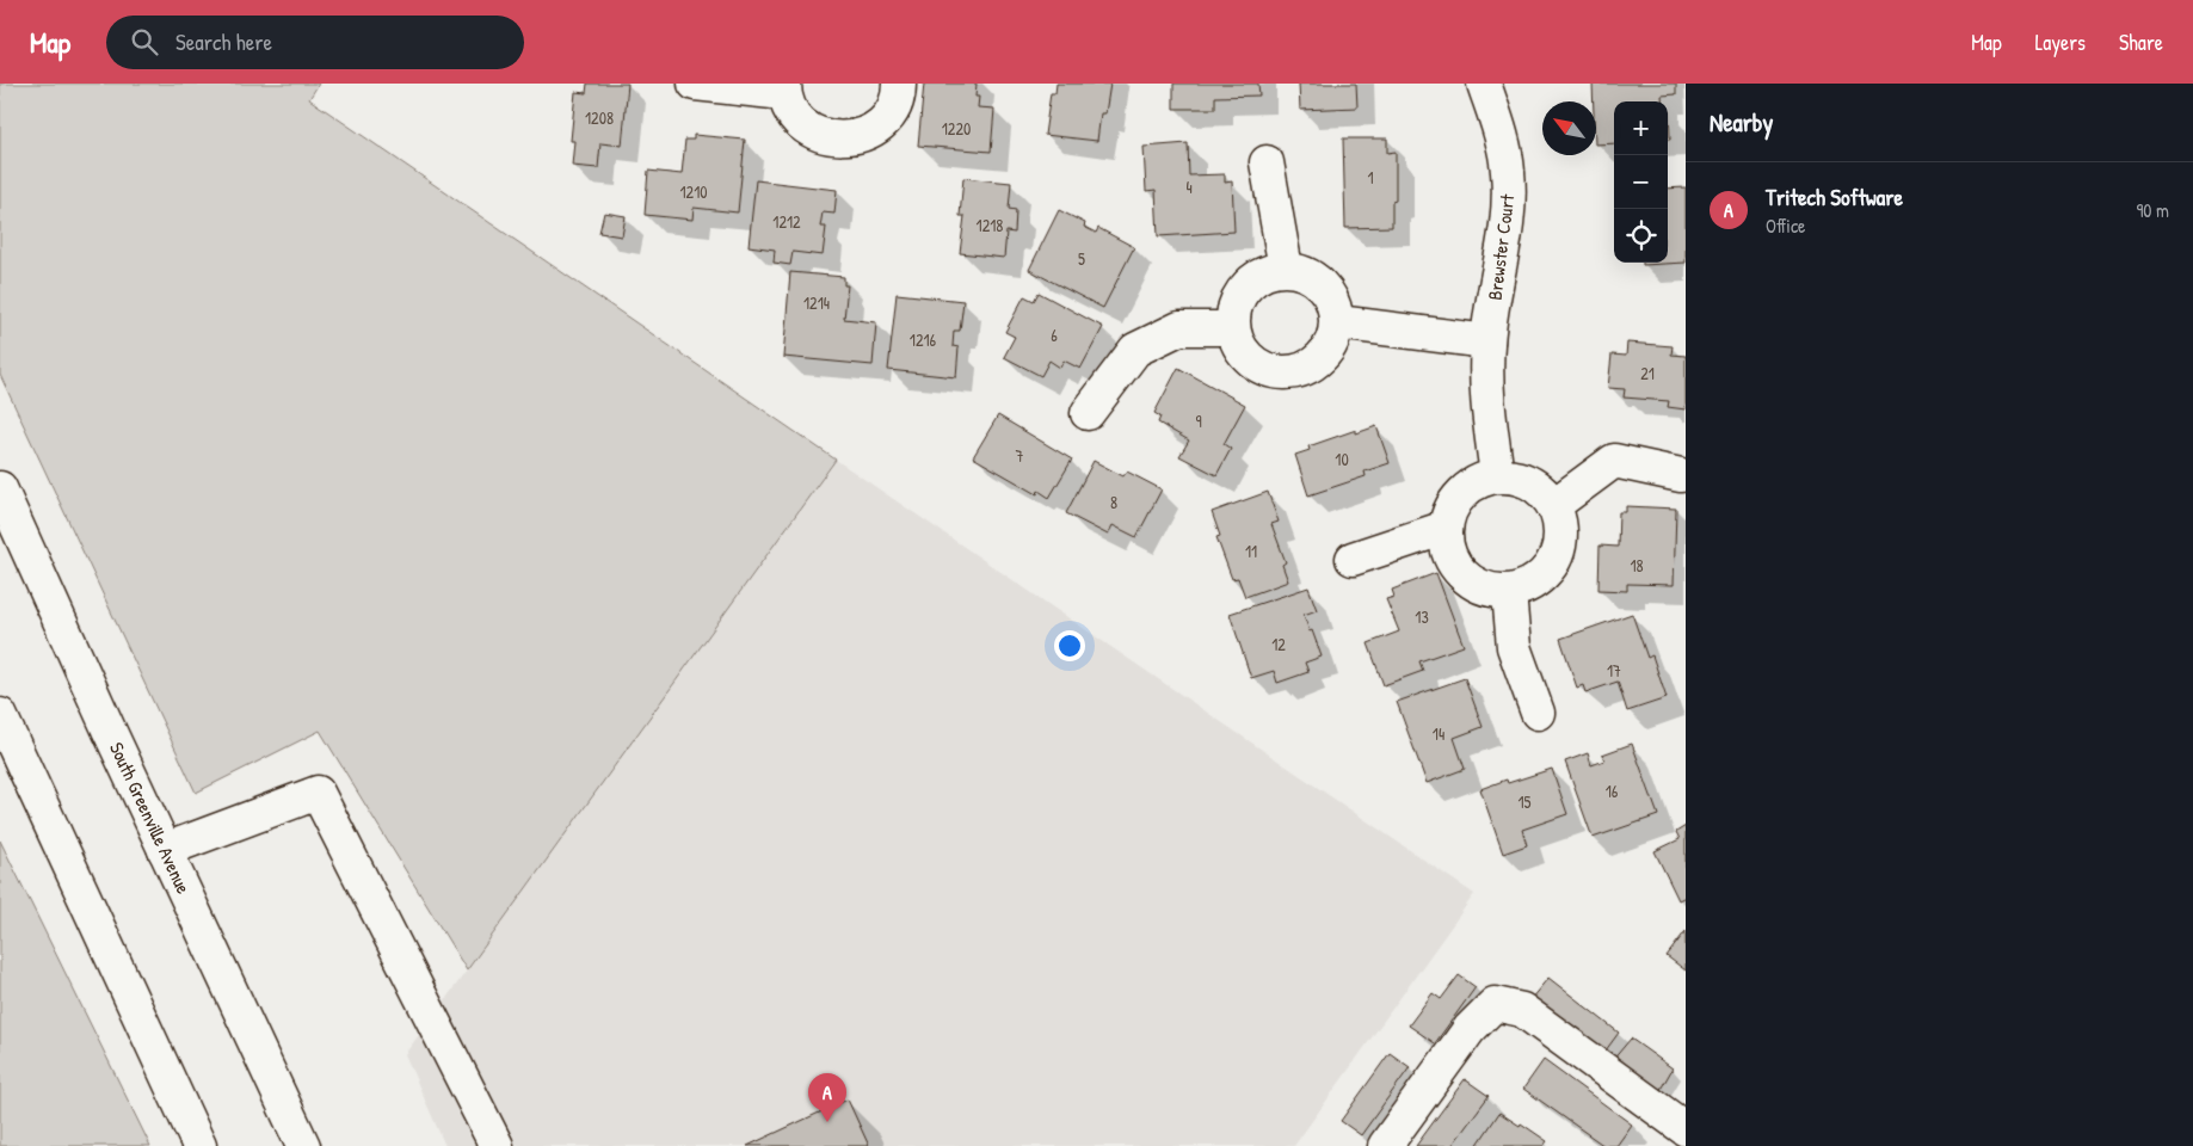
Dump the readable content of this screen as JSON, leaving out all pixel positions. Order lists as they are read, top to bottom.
{
  "streets": {
    "street": ["Brewster Court", "South Greenville Avenue"]
  },
  "house_numbers": [
    "1208",
    "1220",
    "1",
    "4",
    "1210",
    "1212",
    "1218",
    "5",
    "1214",
    "6",
    "1216",
    "21",
    "9",
    "7",
    "10",
    "8",
    "11",
    "18",
    "13",
    "12",
    "17",
    "14",
    "16",
    "15"
  ],
  "north": "top left",
  "page": {
    "header": "Map",
    "search": "Search here",
    "nav": ["Map", "Layers", "Share"],
    "heading": "Nearby",
    "map_buttons": ["+", "−"],
    "list": [
      {
        "mark": "A",
        "name": "Tritech Software",
        "note": "Office",
        "value": "90 m"
      }
    ],
    "pins": "A"
  }
}
